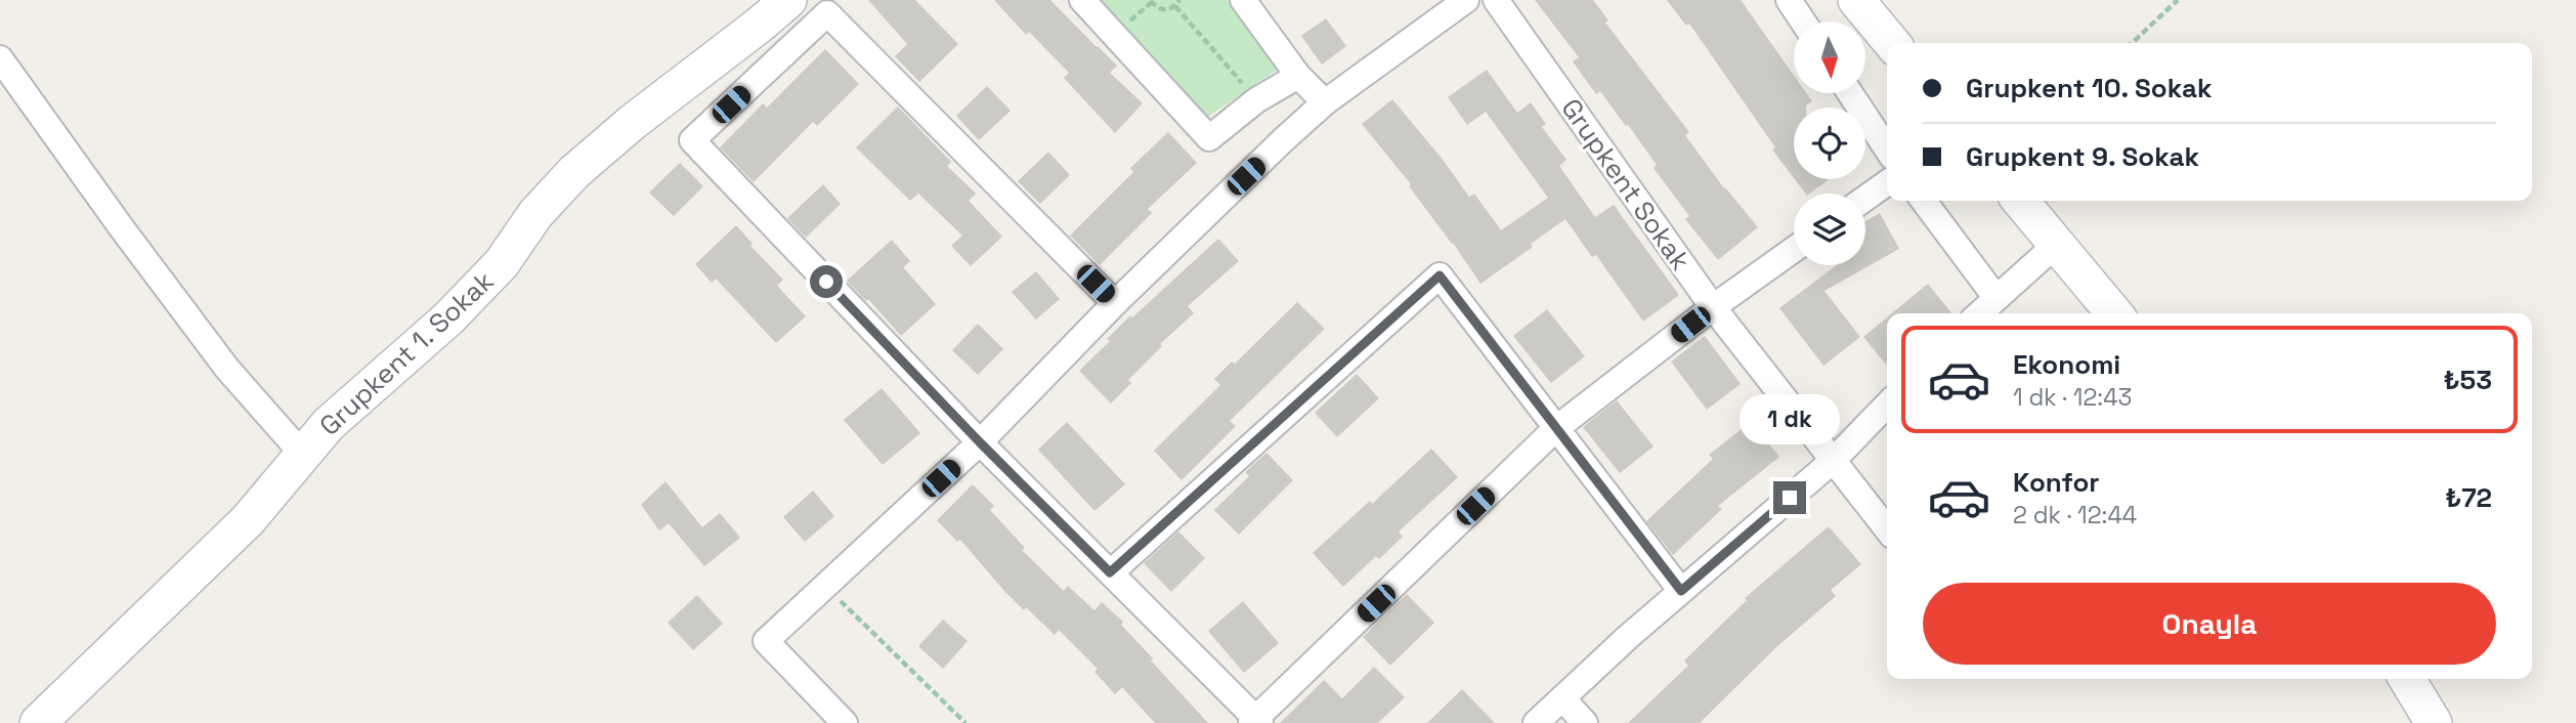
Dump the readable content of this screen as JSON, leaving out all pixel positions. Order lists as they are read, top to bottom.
{
  "streets": {
    "street": ["Grupkent Sokak", "Grupkent 1. Sokak"]
  },
  "north": "bottom",
  "page": {
    "banner": ["Grupkent 10. Sokak", "Grupkent 9. Sokak"],
    "list": [
      {
        "name": "Ekonomi",
        "note": "1 dk · 12:43",
        "value": "₺53"
      },
      {
        "name": "Konfor",
        "note": "2 dk · 12:44",
        "value": "₺72"
      }
    ],
    "bubble": "1 dk",
    "buttons": "Onayla"
  }
}
